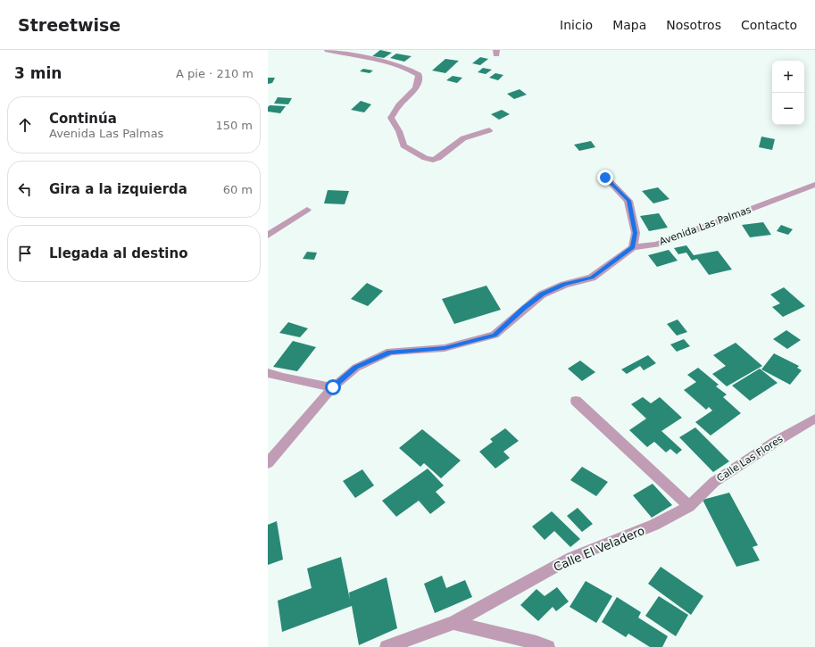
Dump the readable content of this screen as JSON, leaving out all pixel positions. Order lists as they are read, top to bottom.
{
  "streets": {
    "street": ["Avenida Las Palmas", "Calle Las Flores", "Calle El Veladero"]
  },
  "crossings": [
    ["Calle Las Flores", "Calle El Veladero"]
  ],
  "page": {
    "header": "Streetwise",
    "nav": [
      "Inicio",
      "Mapa",
      "Nosotros",
      "Contacto"
    ],
    "heading": ["3 min", "A pie · 210 m"],
    "map_buttons": ["+", "−"],
    "list": [
      ["Continúa", "Avenida Las Palmas", "150 m"],
      ["Gira a la izquierda", "60 m"],
      "Llegada al destino"
    ]
  }
}
